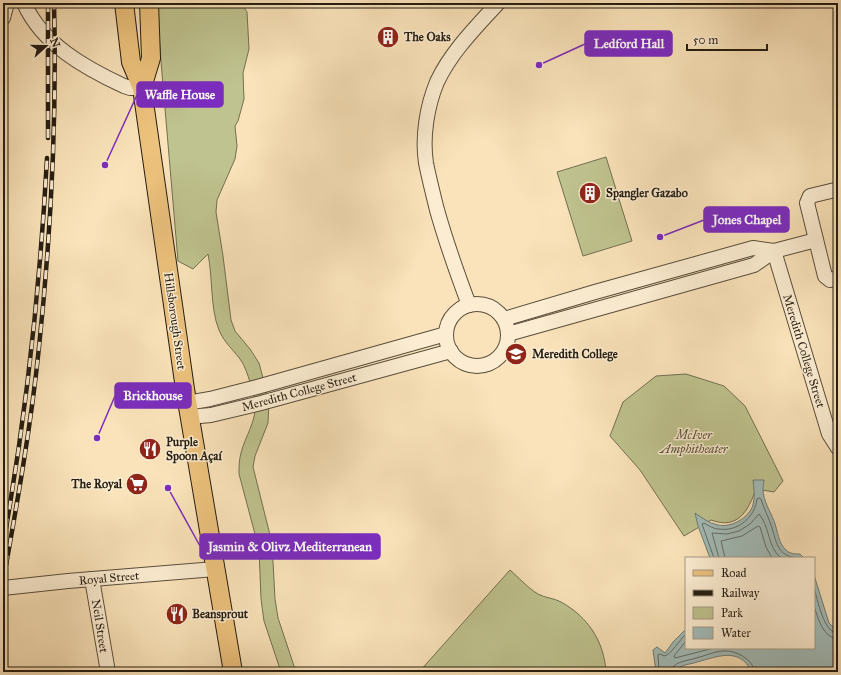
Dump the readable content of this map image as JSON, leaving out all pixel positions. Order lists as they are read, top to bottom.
{
  "streets": {
    "main road": ["Hillsborough Street"],
    "street": ["Meredith College Street", "Royal Street", "Neil Street"]
  },
  "crossings": [
    ["Hillsborough Street", "Meredith College Street"],
    ["Hillsborough Street", "Royal Street"],
    ["Royal Street", "Neil Street"]
  ],
  "parks": ["McIver Amphitheater"],
  "places": {
    "building": ["The Oaks", "Spangler Gazabo"],
    "other": [
      "Ledford Hall",
      "Waffle House",
      "Jones Chapel",
      "Brickhouse",
      "Jasmin & Olivz Mediterranean"
    ],
    "school or university": ["Meredith College"],
    "restaurant": ["Purple Spoon Açaí", "Beansprout"],
    "supermarket": ["The Royal"]
  },
  "legend": [
    "Road",
    "Railway",
    "Park",
    "Water"
  ],
  "scale_bar": "50 m",
  "north": "right"
}
